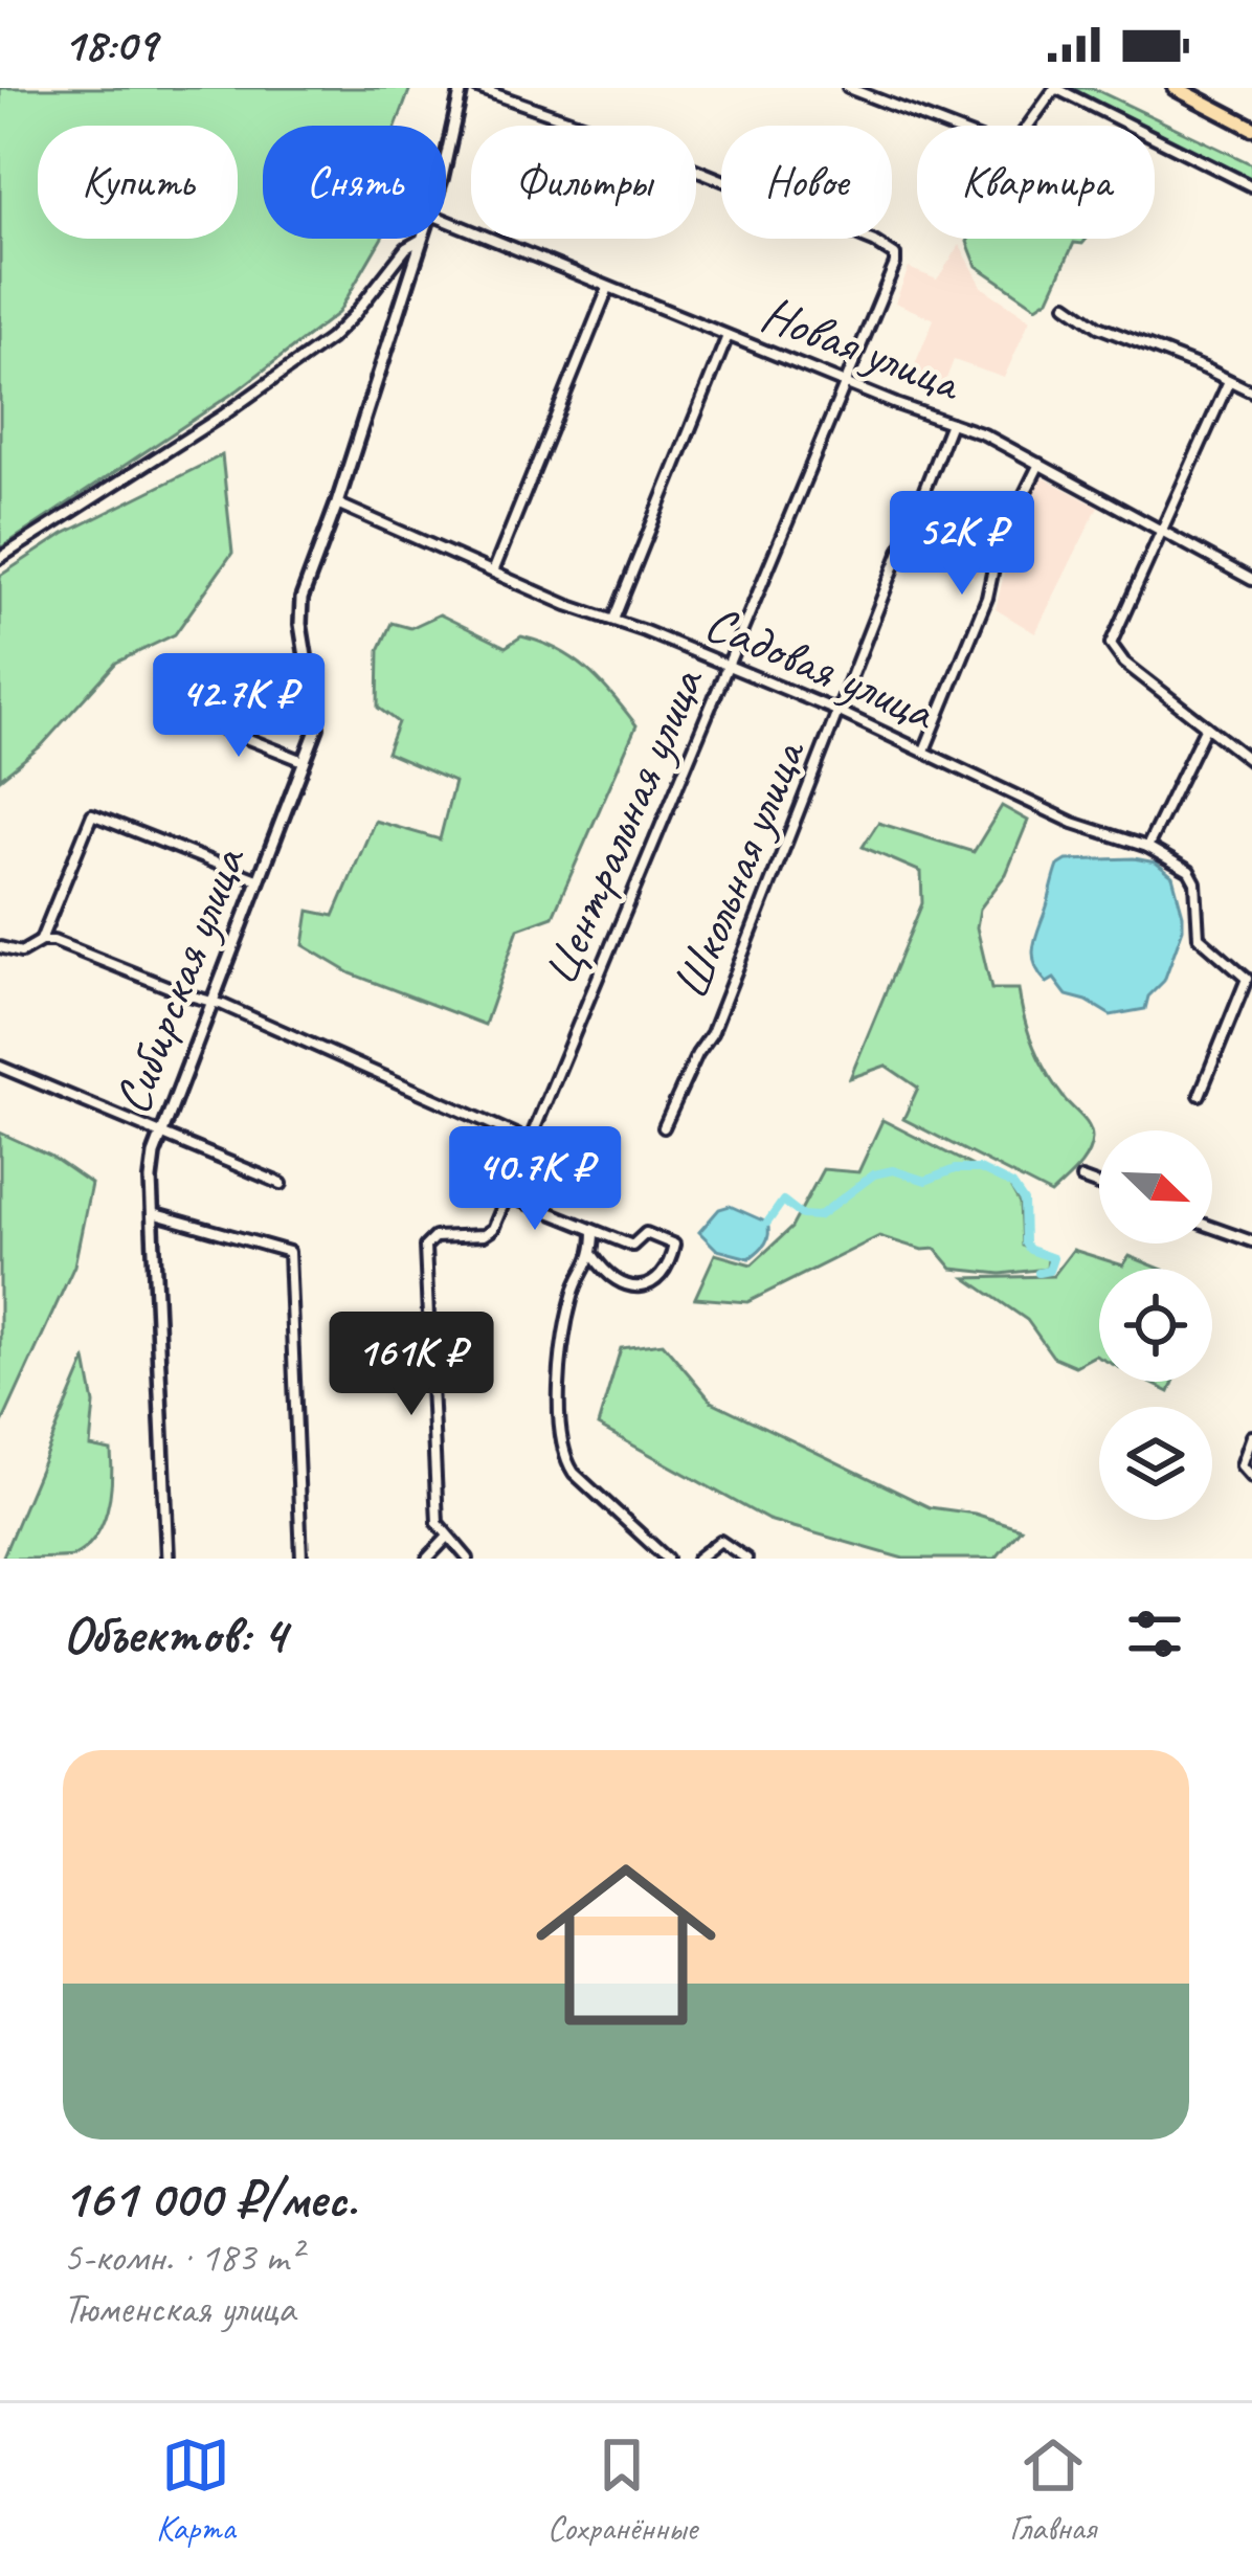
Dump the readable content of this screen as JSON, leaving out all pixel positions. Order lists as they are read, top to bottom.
{
  "streets": {
    "street": [
      "Новая улица",
      "Садовая улица",
      "Центральная улица",
      "Школьная улица",
      "Сибирская улица"
    ]
  },
  "crossings": [
    ["Новая улица", "Центральная улица"],
    ["Новая улица", "Школьная улица"],
    ["Садовая улица", "Центральная улица"],
    ["Садовая улица", "Школьная улица"],
    ["Садовая улица", "Сибирская улица"]
  ],
  "north": "bottom right",
  "page": {
    "status": "18:09",
    "chip": [
      "Купить",
      "Снять",
      "Фильтры",
      "Новое",
      "Квартира"
    ],
    "price": [
      "52K ₽",
      "42.7K ₽",
      "40.7K ₽",
      "161K ₽"
    ],
    "heading": "Объектов: 4",
    "list": [
      {
        "name": "161 000 ₽/мес.",
        "note": "5-комн. · 183 m² · Тюменская улица"
      }
    ],
    "tabs": ["Карта", "Сохранённые", "Главная"]
  }
}
